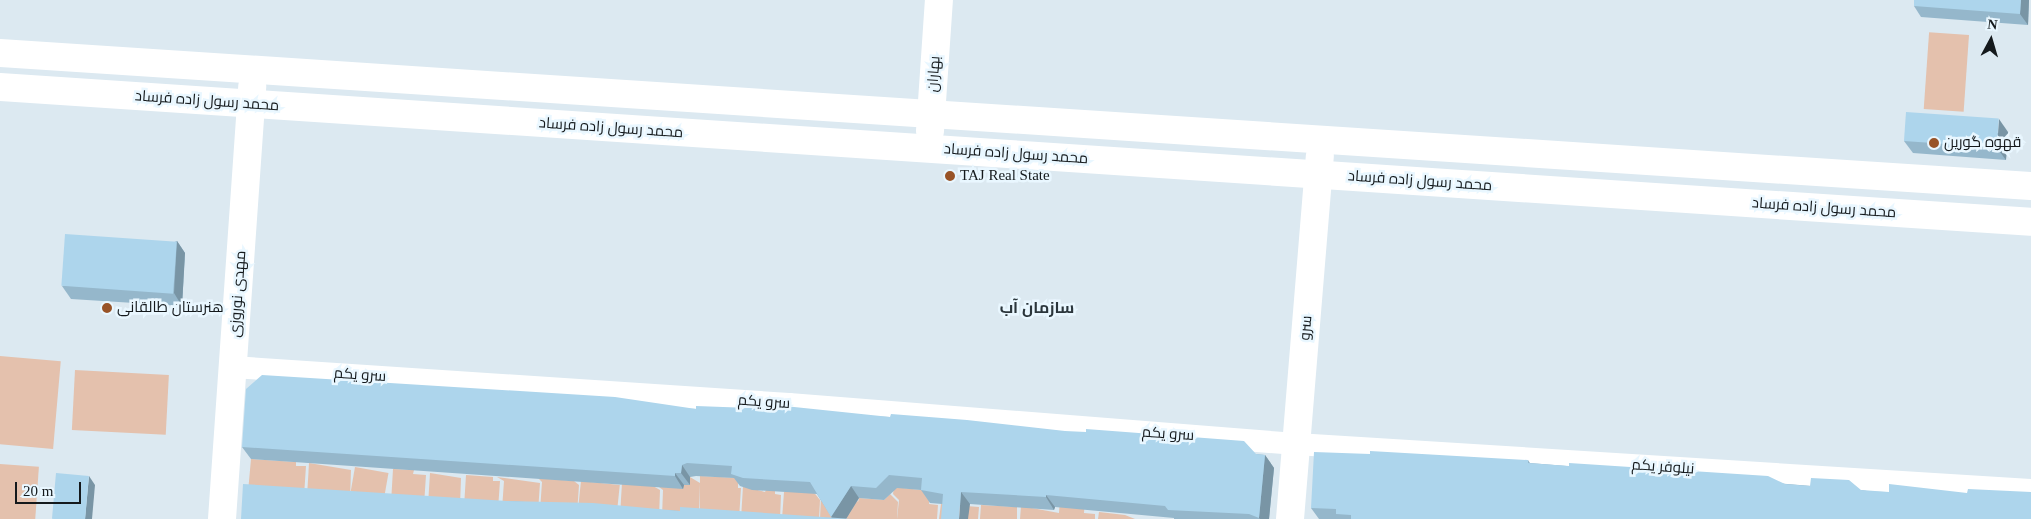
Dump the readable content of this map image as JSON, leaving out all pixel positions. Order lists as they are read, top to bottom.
{
  "streets": {
    "street": [
      "بهاران",
      "محمد رسول زاده فرساد",
      "مهدی نوروزی",
      "سرو",
      "سرو یکم",
      "نیلوفر یکم"
    ]
  },
  "crossings": [
    ["بهاران", "محمد رسول زاده فرساد"],
    ["محمد رسول زاده فرساد", "مهدی نوروزی"],
    ["محمد رسول زاده فرساد", "سرو"],
    ["مهدی نوروزی", "سرو یکم"],
    ["سرو", "سرو یکم"],
    ["سرو", "نیلوفر یکم"],
    ["سرو یکم", "نیلوفر یکم"]
  ],
  "districts": ["سازمان آب"],
  "places": ["قهوه گورین", "TAJ Real State", "هنرستان طالقانی"],
  "scale_bar": "20 m",
  "north": "top"
}
